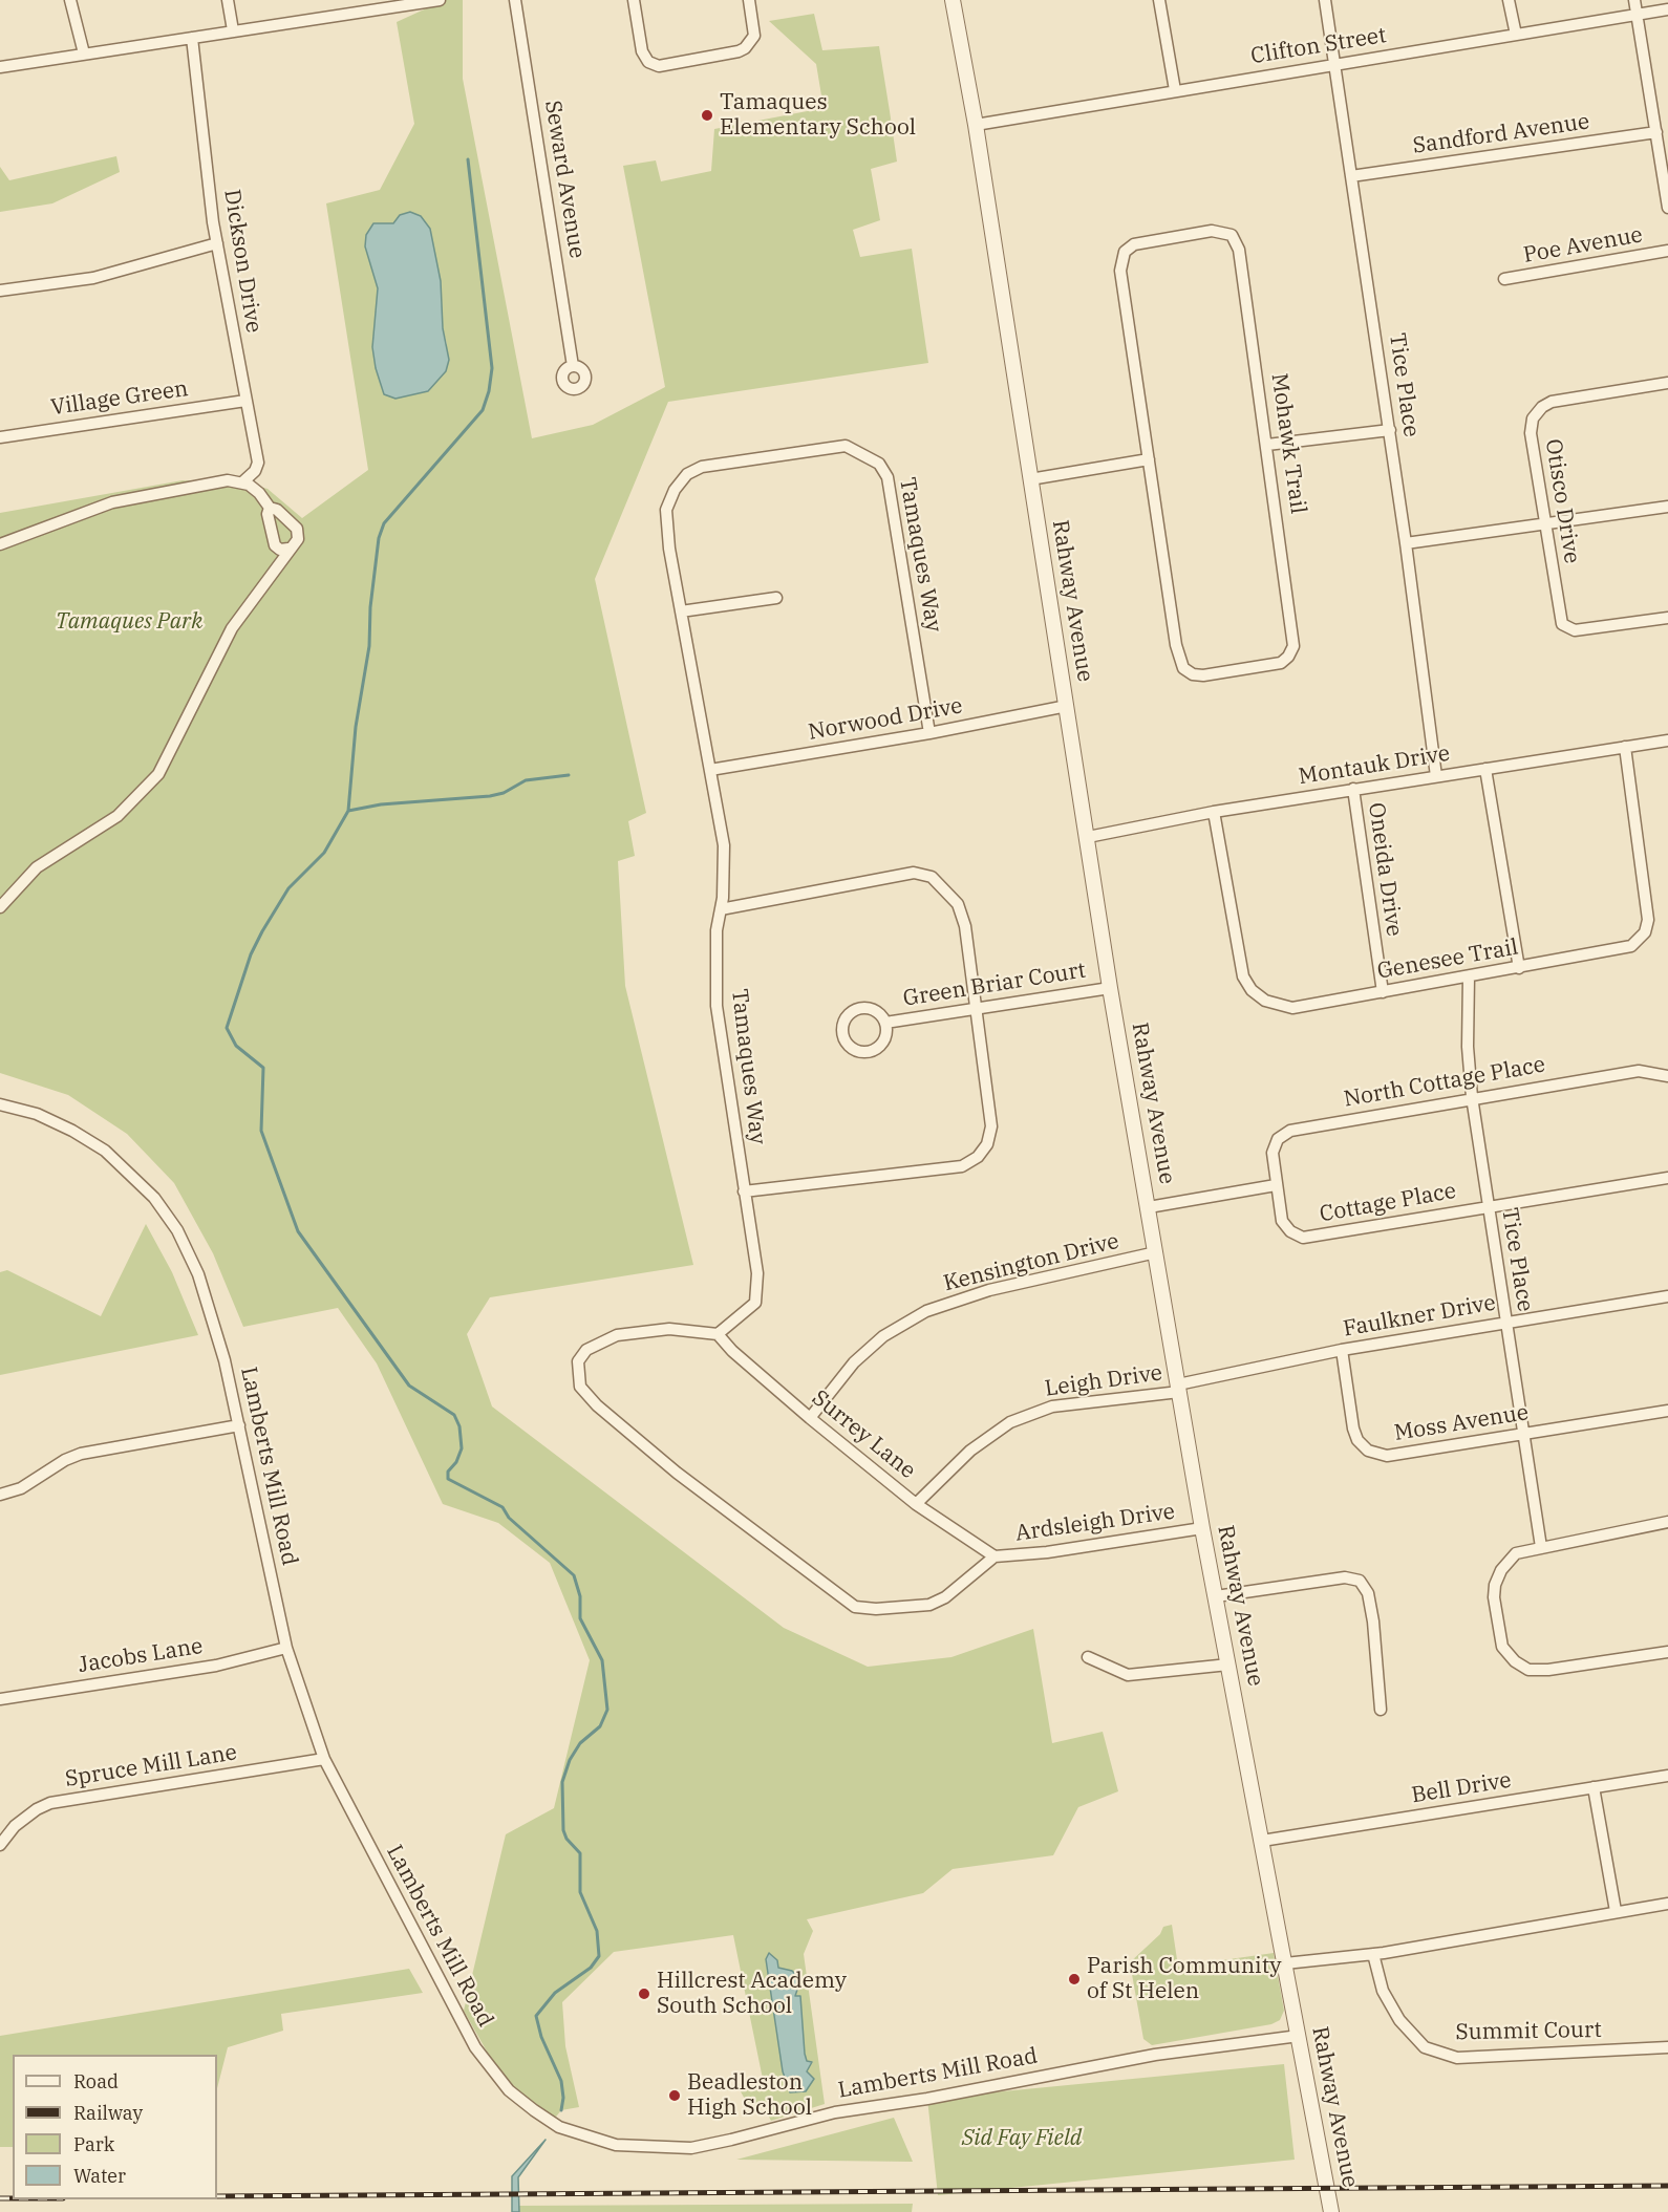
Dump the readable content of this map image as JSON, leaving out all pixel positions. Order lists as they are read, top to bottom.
{
  "streets": {
    "street": [
      "Clifton Street",
      "Sandford Avenue",
      "Seward Avenue",
      "Poe Avenue",
      "Dickson Drive",
      "Tice Place",
      "Village Green",
      "Mohawk Trail",
      "Otisco Drive",
      "Tamaques Way",
      "Rahway Avenue",
      "Norwood Drive",
      "Montauk Drive",
      "Oneida Drive",
      "Genesee Trail",
      "Green Briar Court",
      "North Cottage Place",
      "Cottage Place",
      "Kensington Drive",
      "Faulkner Drive",
      "Leigh Drive",
      "Moss Avenue",
      "Surrey Lane",
      "Lamberts Mill Road",
      "Ardsleigh Drive",
      "Jacobs Lane",
      "Spruce Mill Lane",
      "Bell Drive",
      "Summit Court"
    ]
  },
  "crossings": [
    ["Clifton Street", "Tice Place"],
    ["Clifton Street", "Rahway Avenue"],
    ["Sandford Avenue", "Tice Place"],
    ["Dickson Drive", "Village Green"],
    ["Tice Place", "Montauk Drive"],
    ["Tice Place", "Genesee Trail"],
    ["Tice Place", "North Cottage Place"],
    ["Tice Place", "Cottage Place"],
    ["Tice Place", "Faulkner Drive"],
    ["Tice Place", "Moss Avenue"],
    ["Tamaques Way", "Norwood Drive"],
    ["Tamaques Way", "Surrey Lane"],
    ["Rahway Avenue", "Norwood Drive"],
    ["Rahway Avenue", "Montauk Drive"],
    ["Rahway Avenue", "Green Briar Court"],
    ["Rahway Avenue", "Kensington Drive"],
    ["Rahway Avenue", "Faulkner Drive"],
    ["Rahway Avenue", "Leigh Drive"],
    ["Rahway Avenue", "Lamberts Mill Road"],
    ["Rahway Avenue", "Ardsleigh Drive"],
    ["Rahway Avenue", "Bell Drive"],
    ["Montauk Drive", "Oneida Drive"],
    ["Montauk Drive", "Genesee Trail"],
    ["Oneida Drive", "Genesee Trail"],
    ["North Cottage Place", "Cottage Place"],
    ["Kensington Drive", "Surrey Lane"],
    ["Faulkner Drive", "Leigh Drive"],
    ["Faulkner Drive", "Moss Avenue"],
    ["Leigh Drive", "Surrey Lane"],
    ["Surrey Lane", "Ardsleigh Drive"],
    ["Lamberts Mill Road", "Jacobs Lane"],
    ["Lamberts Mill Road", "Spruce Mill Lane"]
  ],
  "parks": ["Tamaques Park", "Sid Fay Field"],
  "places": [
    "Tamaques Elementary School",
    "Parish Community of St Helen",
    "Hillcrest Academy South School",
    "Beadleston High School"
  ],
  "legend": [
    "Road",
    "Railway",
    "Park",
    "Water"
  ]
}
